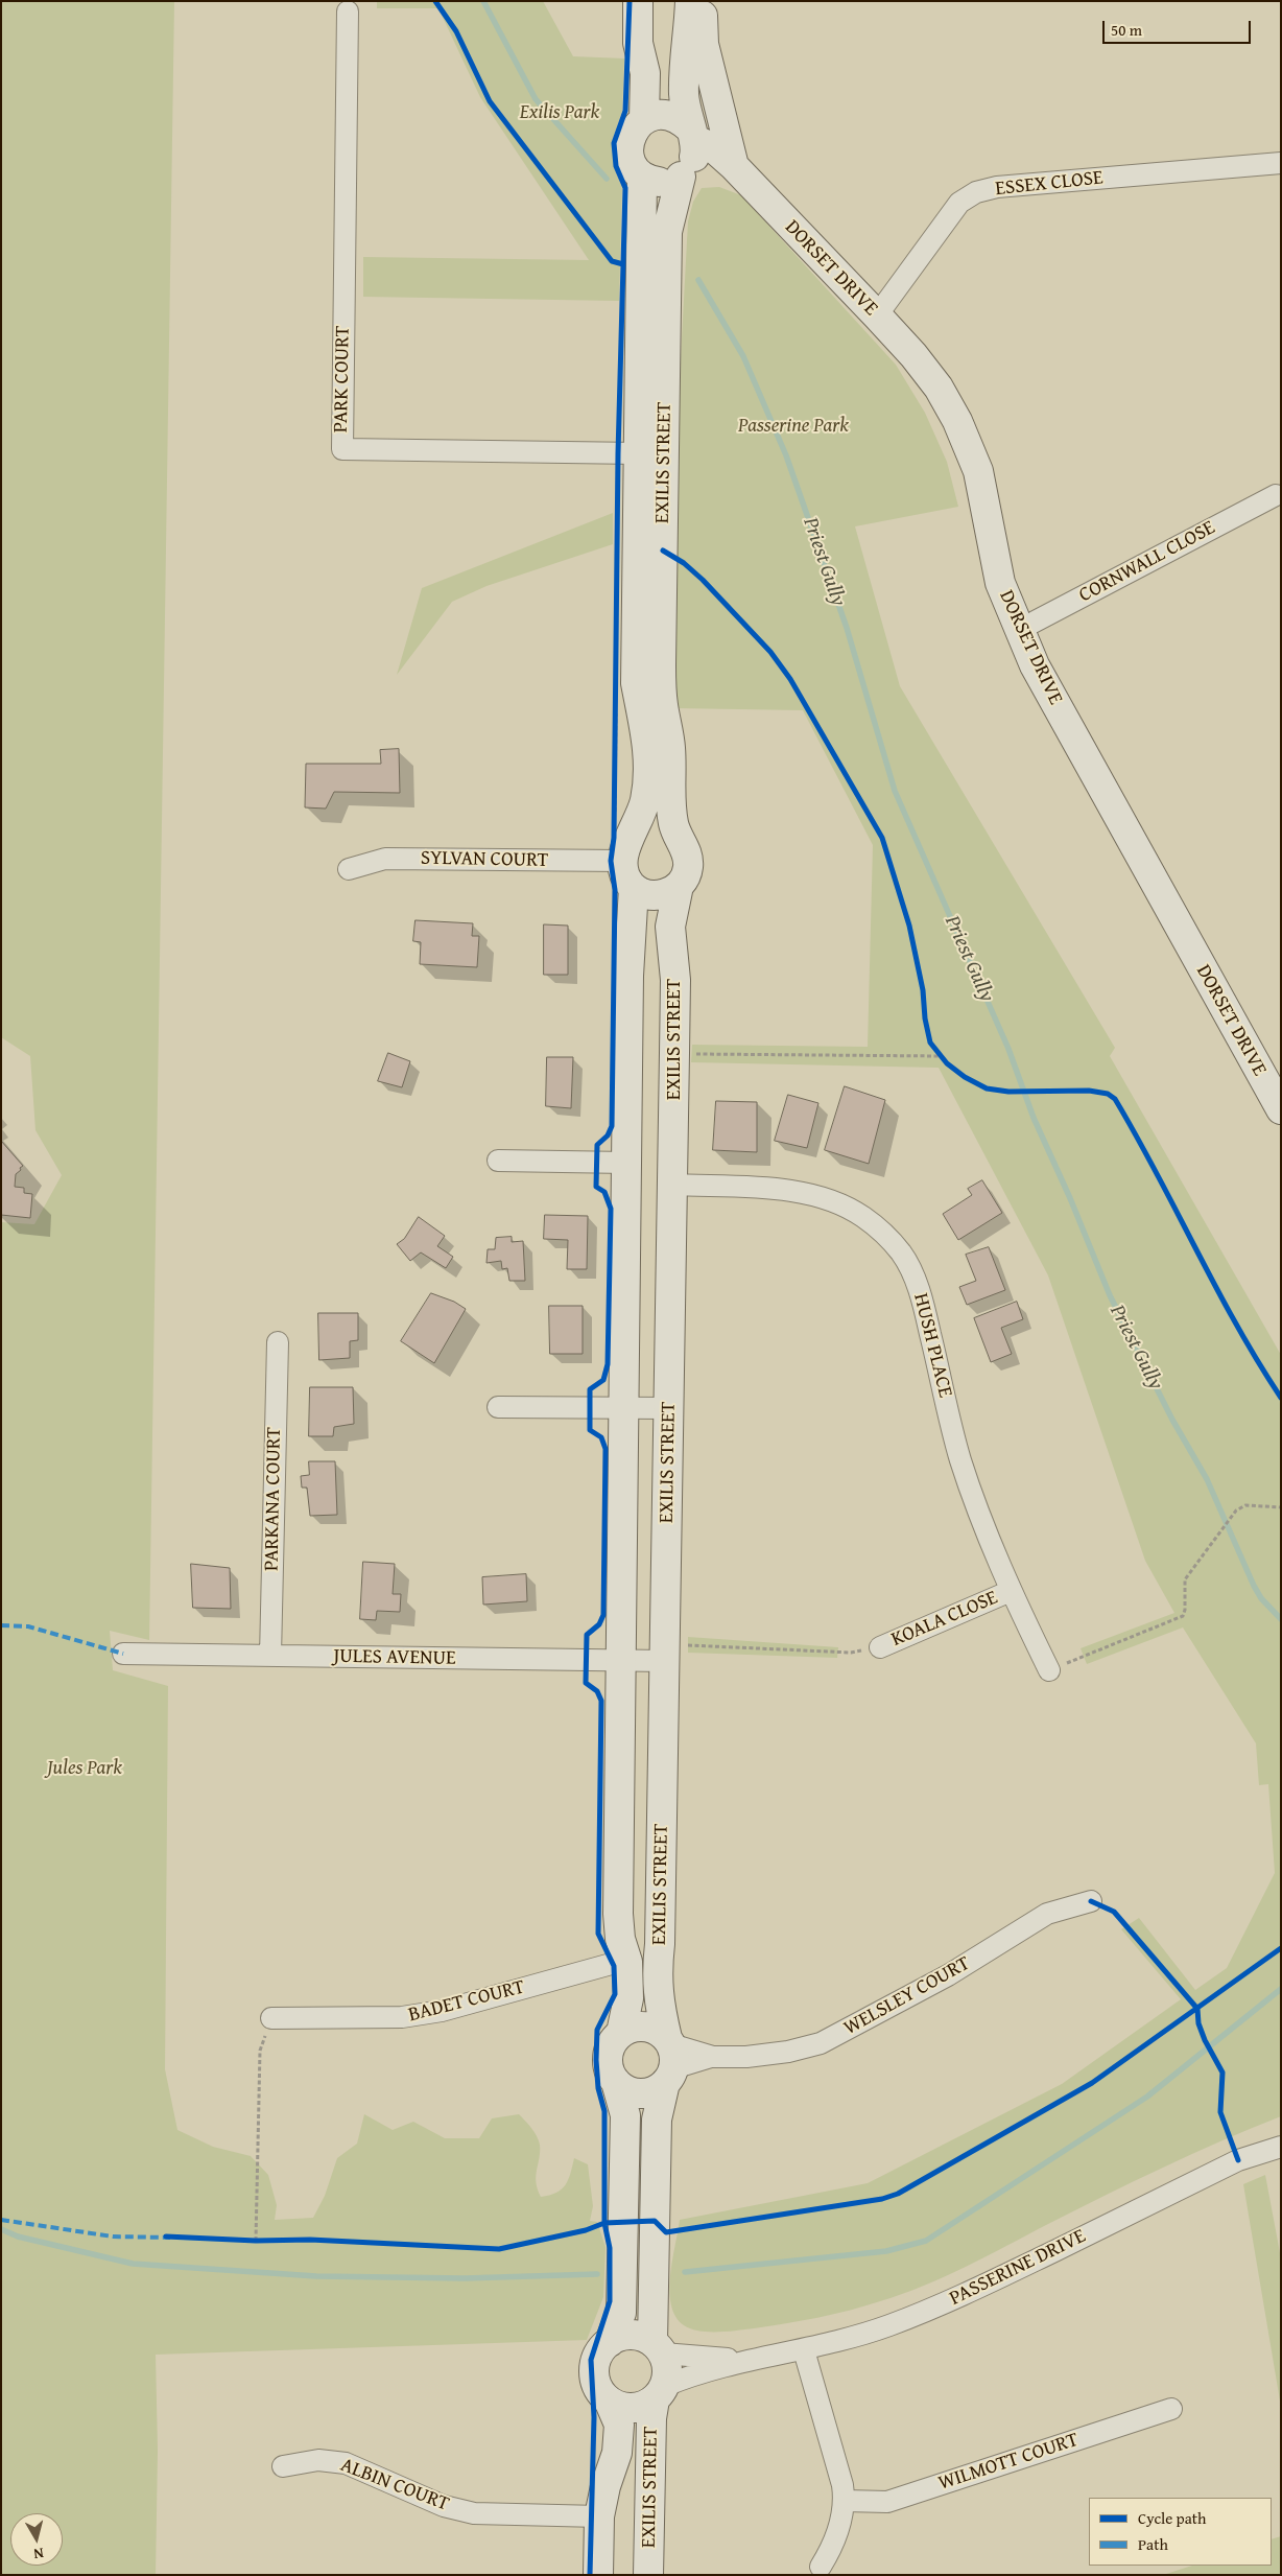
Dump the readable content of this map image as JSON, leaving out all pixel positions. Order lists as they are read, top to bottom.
{
  "streets": {
    "street": [
      "ESSEX CLOSE",
      "DORSET DRIVE",
      "PARK COURT",
      "EXILIS STREET",
      "CORNWALL CLOSE",
      "SYLVAN COURT",
      "HUSH PLACE",
      "PARKANA COURT",
      "KOALA CLOSE",
      "JULES AVENUE",
      "WELSLEY COURT",
      "BADET COURT",
      "PASSERINE DRIVE",
      "WILMOTT COURT",
      "ALBIN COURT"
    ]
  },
  "crossings": [
    ["ESSEX CLOSE", "DORSET DRIVE"],
    ["DORSET DRIVE", "EXILIS STREET"],
    ["DORSET DRIVE", "CORNWALL CLOSE"],
    ["PARK COURT", "EXILIS STREET"],
    ["EXILIS STREET", "SYLVAN COURT"],
    ["EXILIS STREET", "HUSH PLACE"],
    ["EXILIS STREET", "JULES AVENUE"],
    ["EXILIS STREET", "WELSLEY COURT"],
    ["EXILIS STREET", "BADET COURT"],
    ["EXILIS STREET", "PASSERINE DRIVE"],
    ["EXILIS STREET", "ALBIN COURT"],
    ["HUSH PLACE", "KOALA CLOSE"],
    ["PARKANA COURT", "JULES AVENUE"]
  ],
  "water": ["Priest Gully"],
  "parks": ["Exilis Park", "Passerine Park", "Jules Park"],
  "legend": ["Cycle path", "Path"],
  "scale_bar": "50 m",
  "north": "bottom"
}
